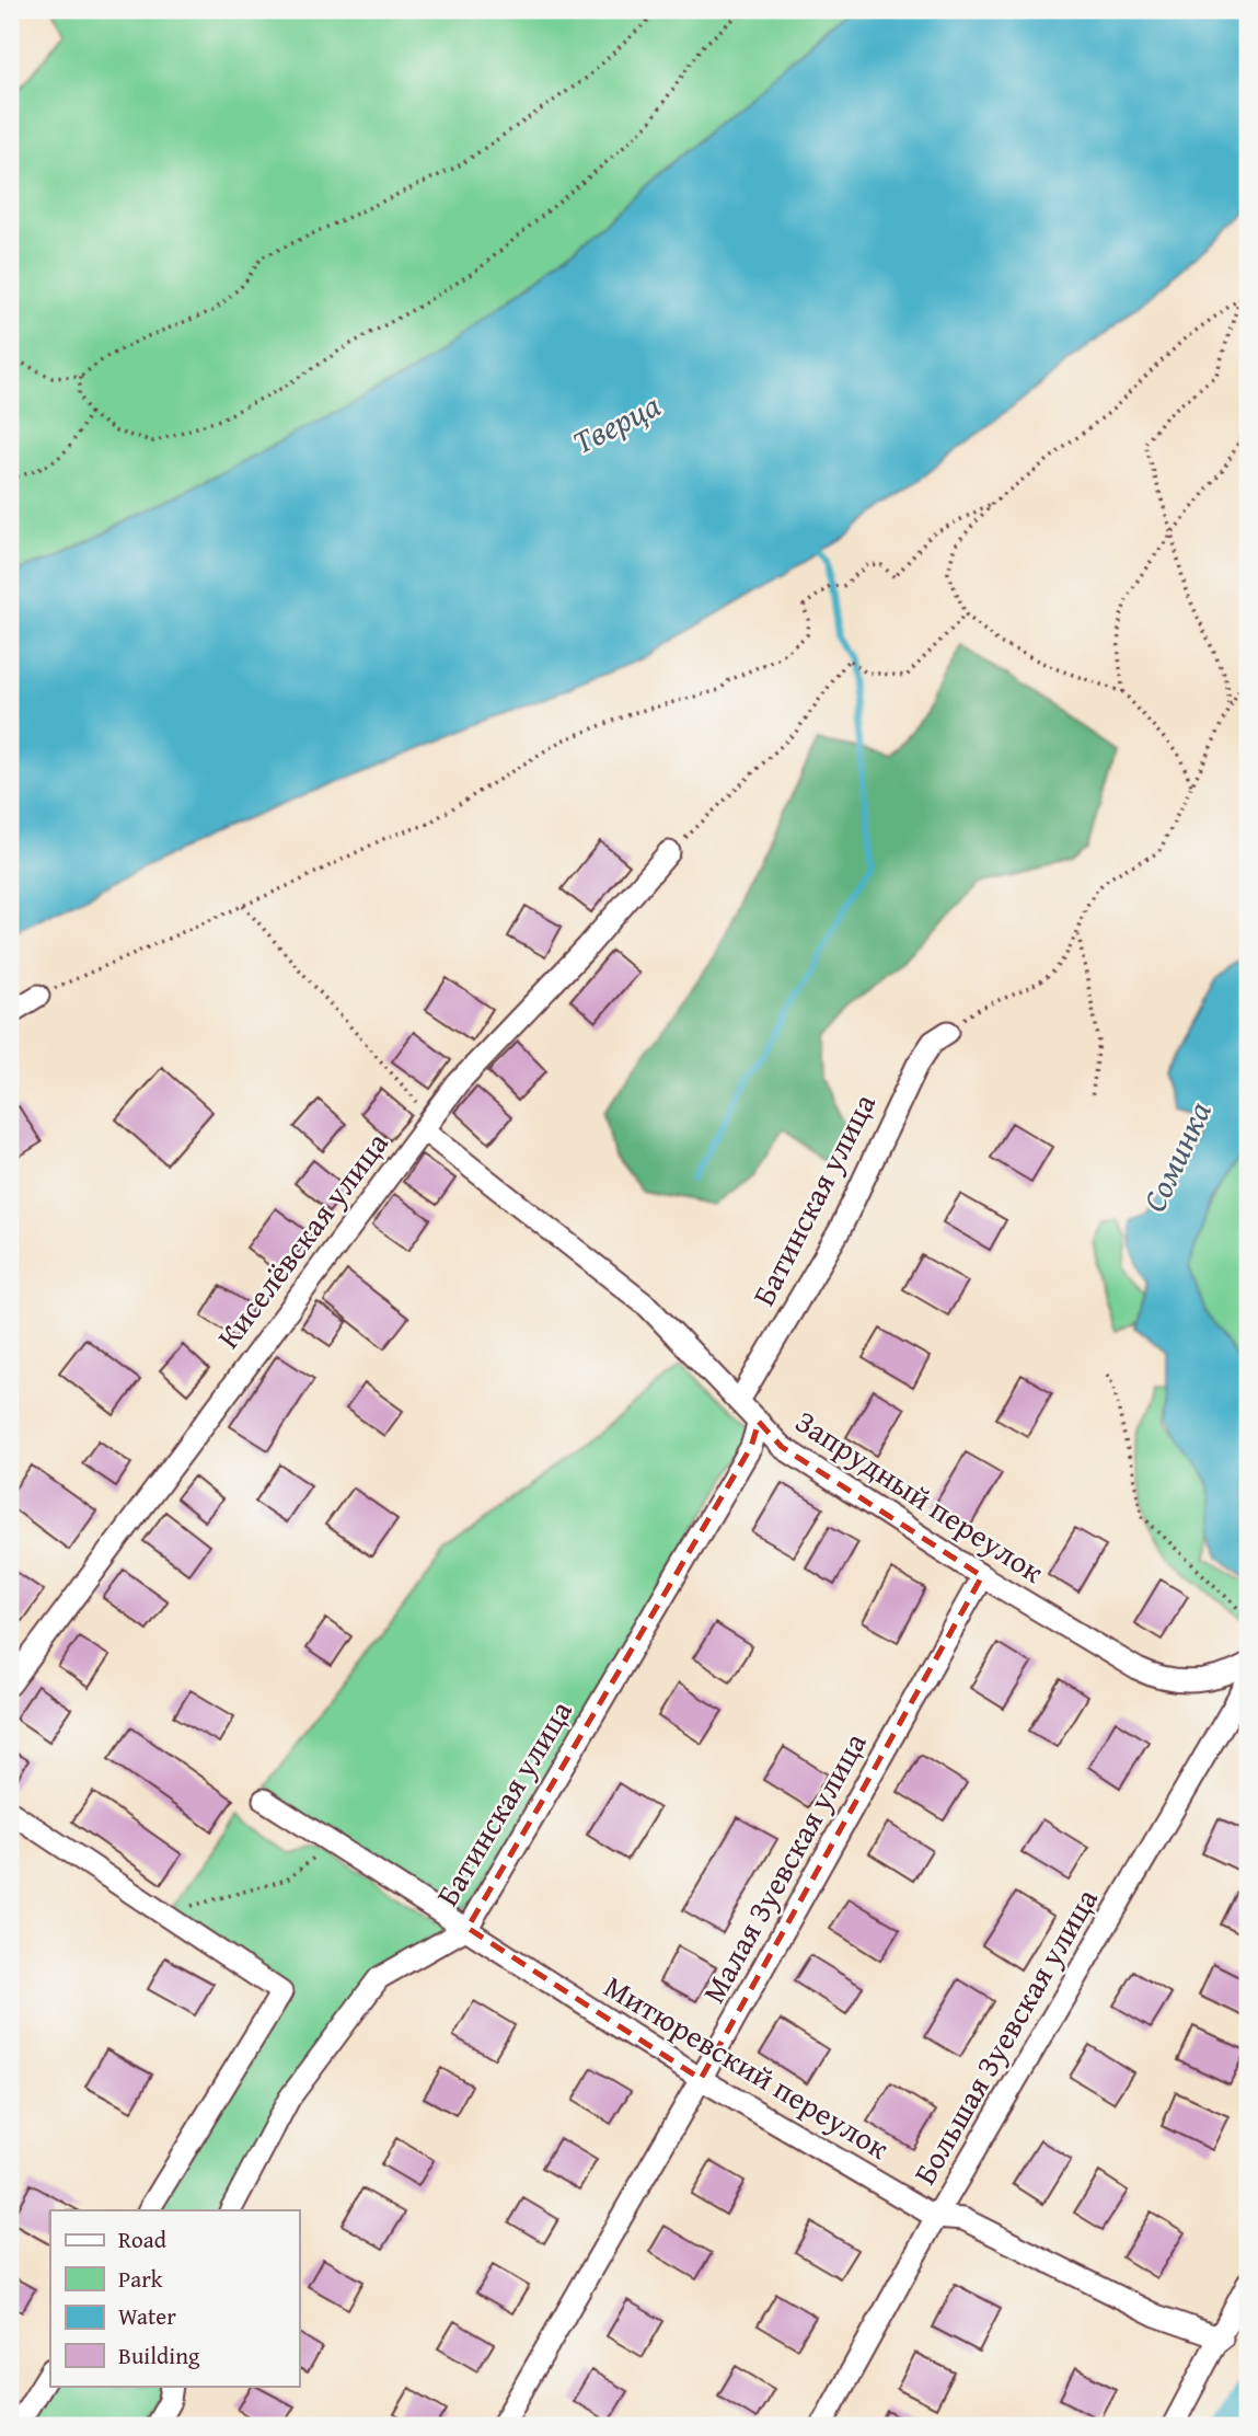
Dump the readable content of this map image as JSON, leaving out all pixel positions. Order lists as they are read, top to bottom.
{
  "streets": {
    "street": [
      "Батинская улица",
      "Киселёвская улица",
      "Запрудный переулок",
      "Малая Зуевская улица",
      "Большая Зуевская улица",
      "Митюревский переулок"
    ]
  },
  "crossings": [
    ["Батинская улица", "Запрудный переулок"],
    ["Батинская улица", "Митюревский переулок"],
    ["Киселёвская улица", "Запрудный переулок"],
    ["Запрудный переулок", "Малая Зуевская улица"],
    ["Малая Зуевская улица", "Митюревский переулок"],
    ["Большая Зуевская улица", "Митюревский переулок"]
  ],
  "water": ["Тверца", "Соминка"],
  "legend": [
    "Road",
    "Park",
    "Water",
    "Building"
  ]
}
